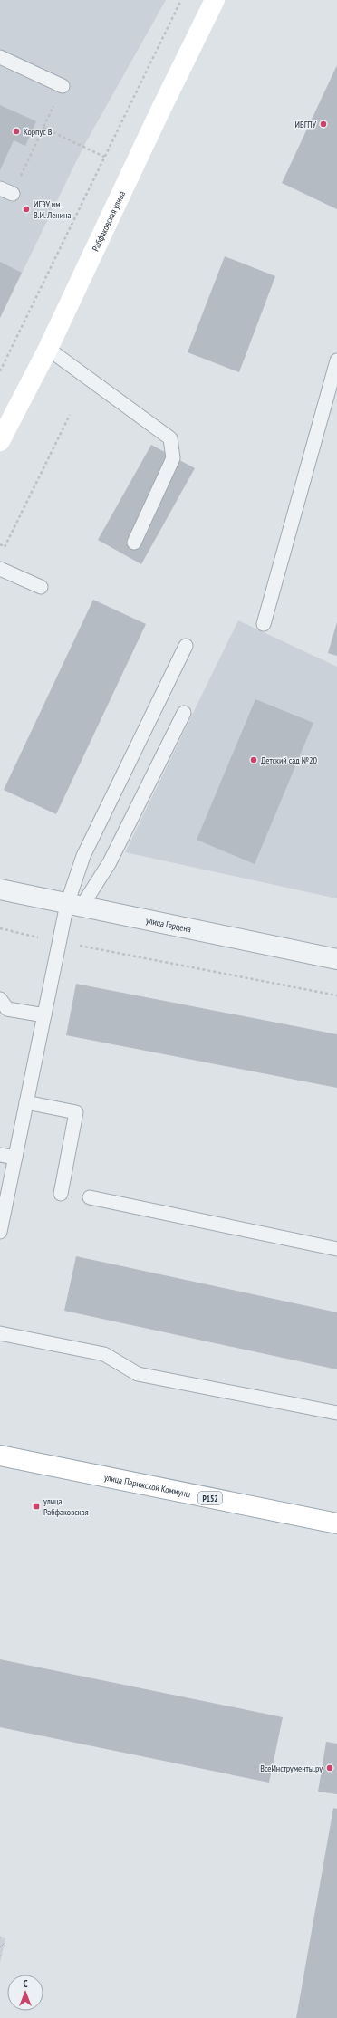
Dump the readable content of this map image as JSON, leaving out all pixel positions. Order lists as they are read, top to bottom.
{
  "streets": {
    "main road": ["Рабфаковская улица", "улица Парижской Коммуны", "Р152"],
    "street": ["улица Герцена"]
  },
  "places": {
    "other": [
      "ИВГПУ",
      "Корпус В",
      "ИГЭУ им. В.И. Ленина",
      "Детский сад №20",
      "ВсеИнструменты.ру"
    ],
    "transit": ["улица Рабфаковская"]
  },
  "north": "top"
}
